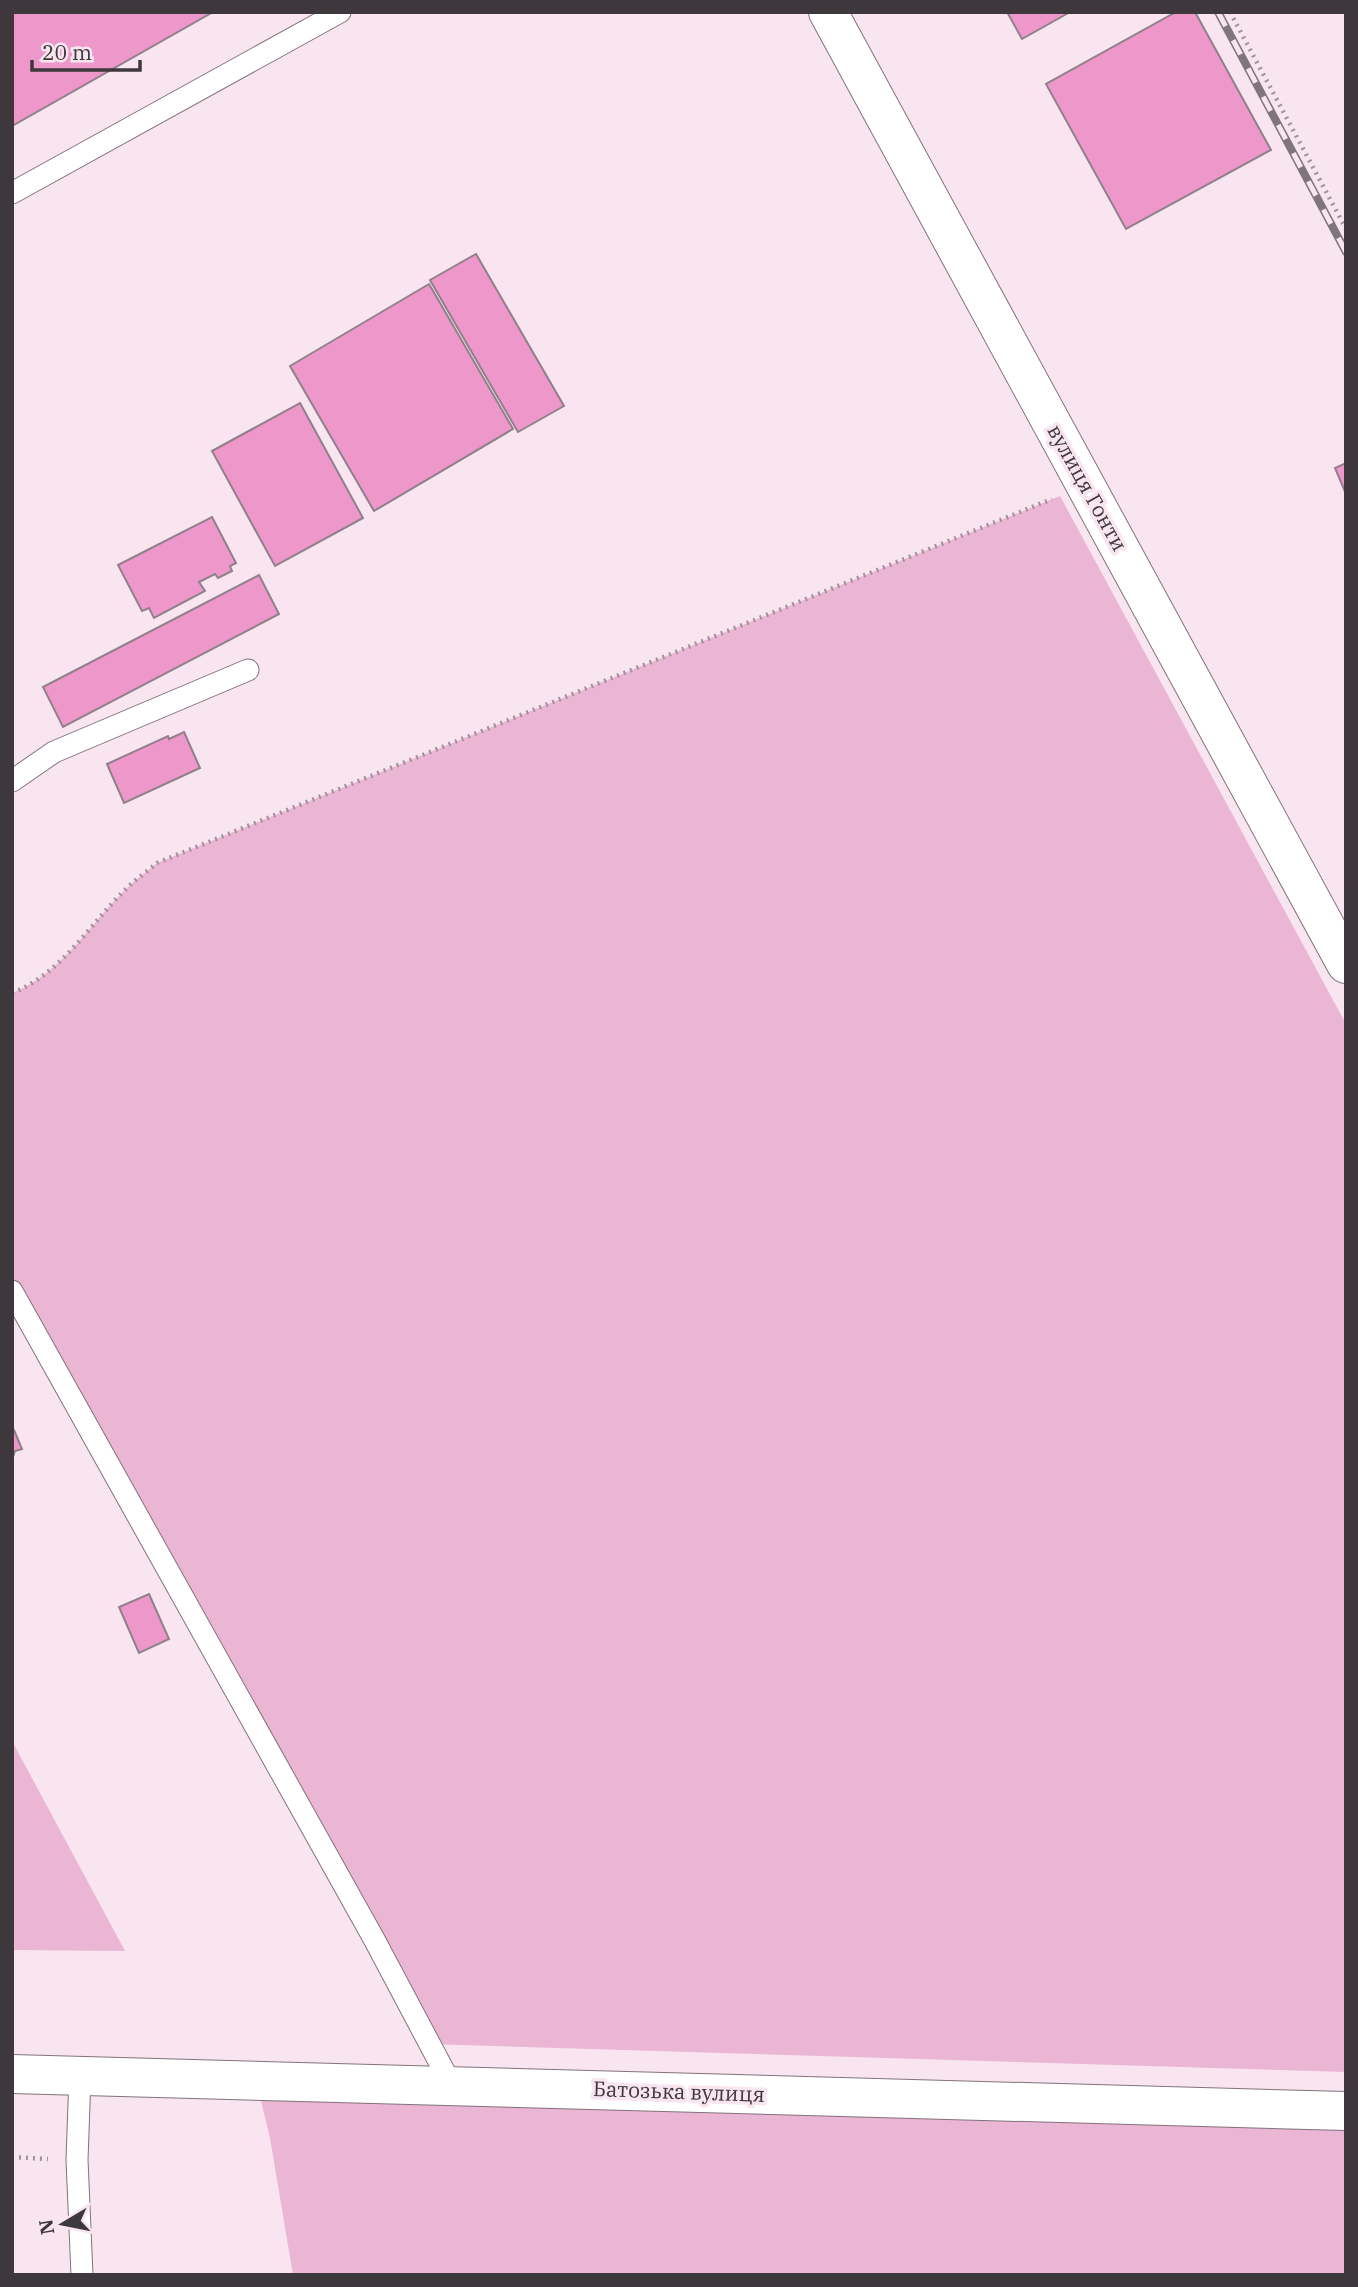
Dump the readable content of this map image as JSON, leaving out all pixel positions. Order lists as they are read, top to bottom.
{
  "streets": {
    "street": ["вулиця Гонти", "Батозька вулиця"]
  },
  "scale_bar": "20 m",
  "north": "left"
}
